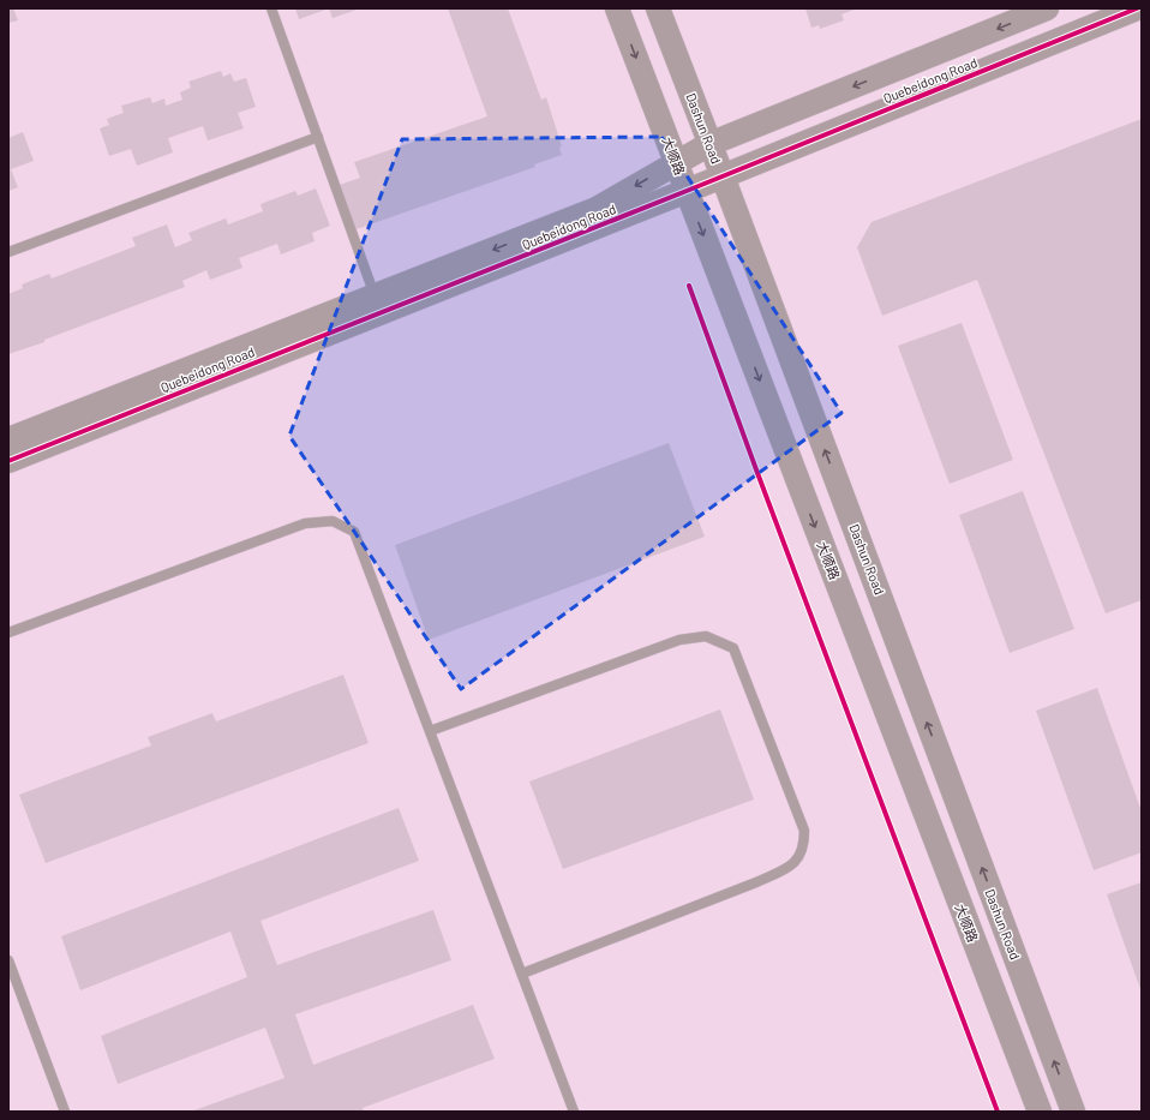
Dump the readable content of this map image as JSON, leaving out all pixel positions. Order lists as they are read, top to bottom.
{
  "streets": {
    "street": ["Quebeidong Road", "Dashun Road", "大顺路"]
  },
  "crossings": [
    ["Quebeidong Road", "Dashun Road"],
    ["Quebeidong Road", "大顺路"]
  ],
  "one_way": ["Dashun Road", "大顺路"]
}
